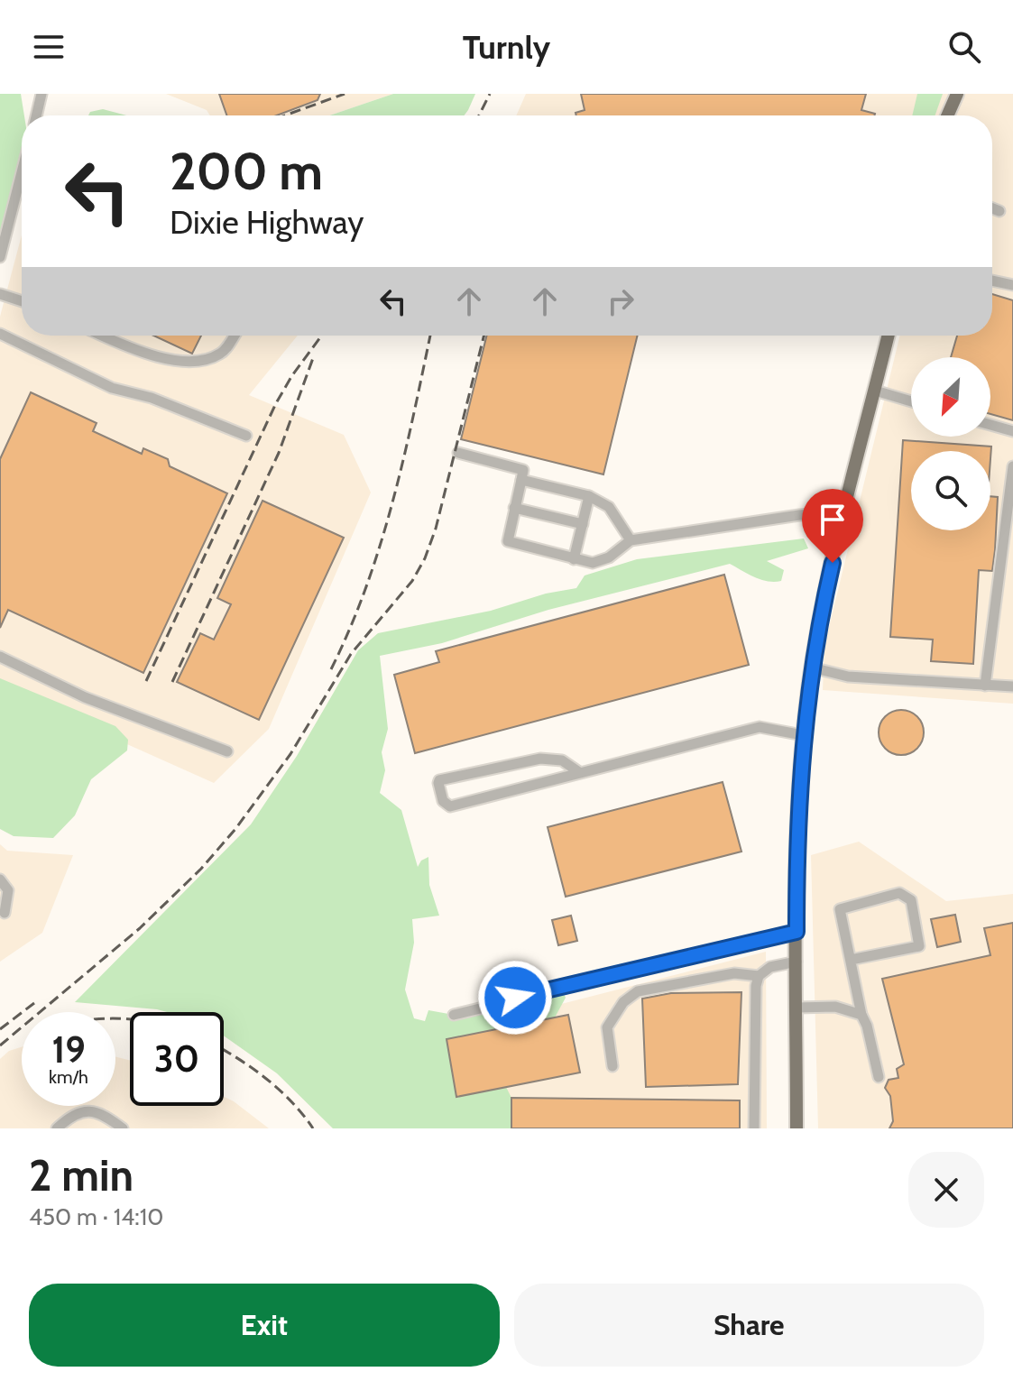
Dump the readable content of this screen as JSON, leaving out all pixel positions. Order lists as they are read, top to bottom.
{
  "north": "bottom left",
  "page": {
    "header": "Turnly",
    "turn": ["200 m", "Dixie Highway"],
    "speed": "19 km/h",
    "limit": "30",
    "heading": ["2 min", "450 m · 14:10"],
    "buttons": ["Exit", "Share"]
  }
}
